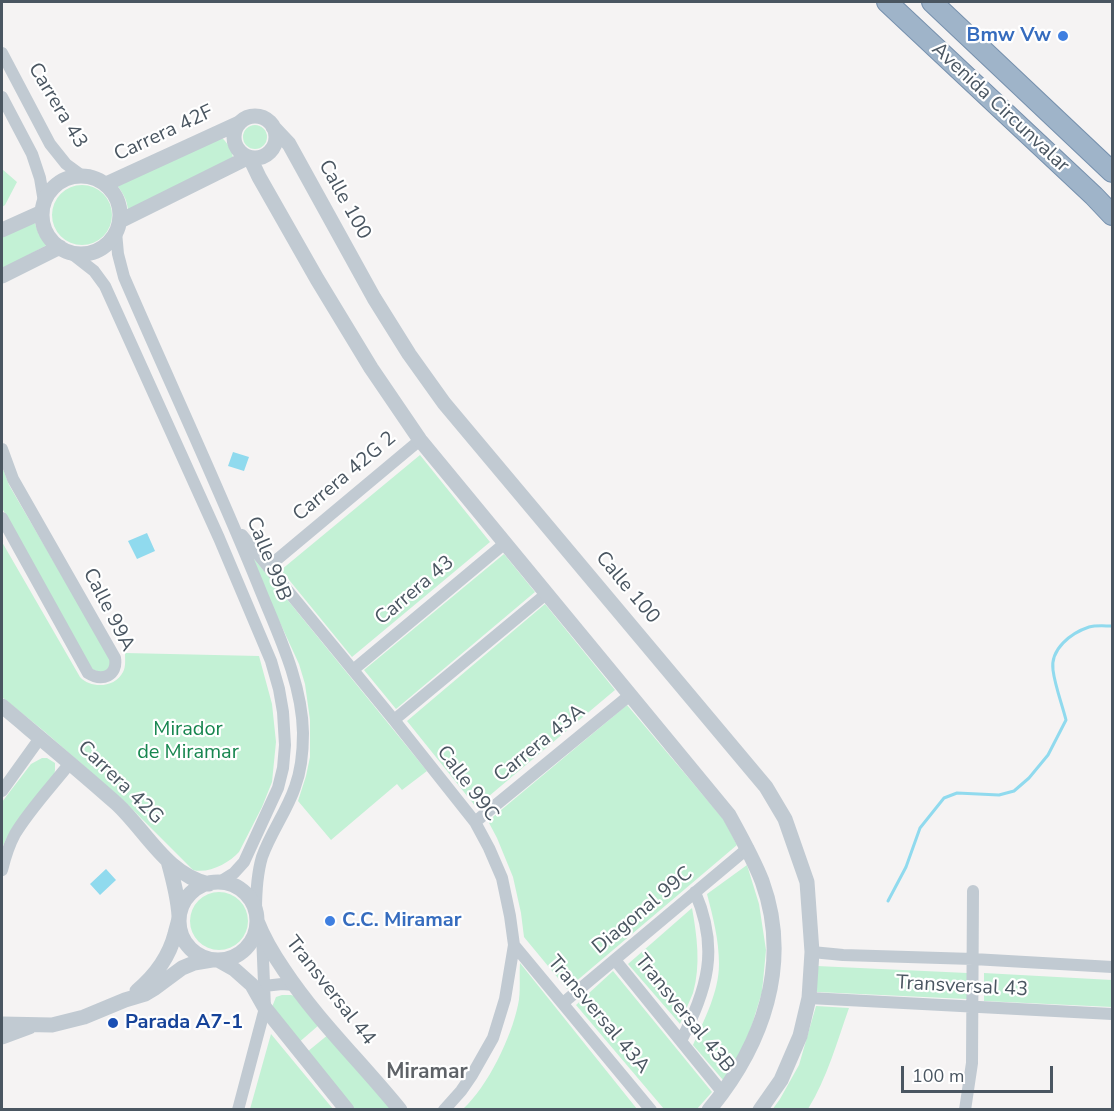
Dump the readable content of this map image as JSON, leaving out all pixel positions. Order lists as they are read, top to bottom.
{
  "streets": {
    "highway": ["Avenida Circunvalar"],
    "street": [
      "Carrera 43",
      "Carrera 42F",
      "Calle 100",
      "Carrera 42G 2",
      "Calle 99B",
      "Calle 99A",
      "Carrera 43A",
      "Carrera 42G",
      "Calle 99C",
      "Diagonal 99C",
      "Transversal 43",
      "Transversal 44",
      "Transversal 43B",
      "Transversal 43A"
    ]
  },
  "crossings": [
    ["Carrera 43", "Carrera 42F"],
    ["Carrera 43", "Calle 99B"],
    ["Carrera 43", "Calle 99C"],
    ["Carrera 42F", "Calle 100"],
    ["Carrera 42F", "Calle 99B"],
    ["Calle 100", "Transversal 43"],
    ["Carrera 42G 2", "Calle 99C"],
    ["Calle 99B", "Carrera 42G"],
    ["Calle 99B", "Calle 99C"],
    ["Calle 99B", "Transversal 44"],
    ["Carrera 43A", "Calle 99C"],
    ["Carrera 42G", "Transversal 44"],
    ["Calle 99C", "Transversal 43A"],
    ["Diagonal 99C", "Transversal 43B"],
    ["Diagonal 99C", "Transversal 43A"]
  ],
  "districts": ["Miramar"],
  "parks": ["Mirador de Miramar"],
  "places": ["Bmw Vw", "C.C. Miramar", "Parada A7-1"],
  "scale_bar": "100 m"
}
